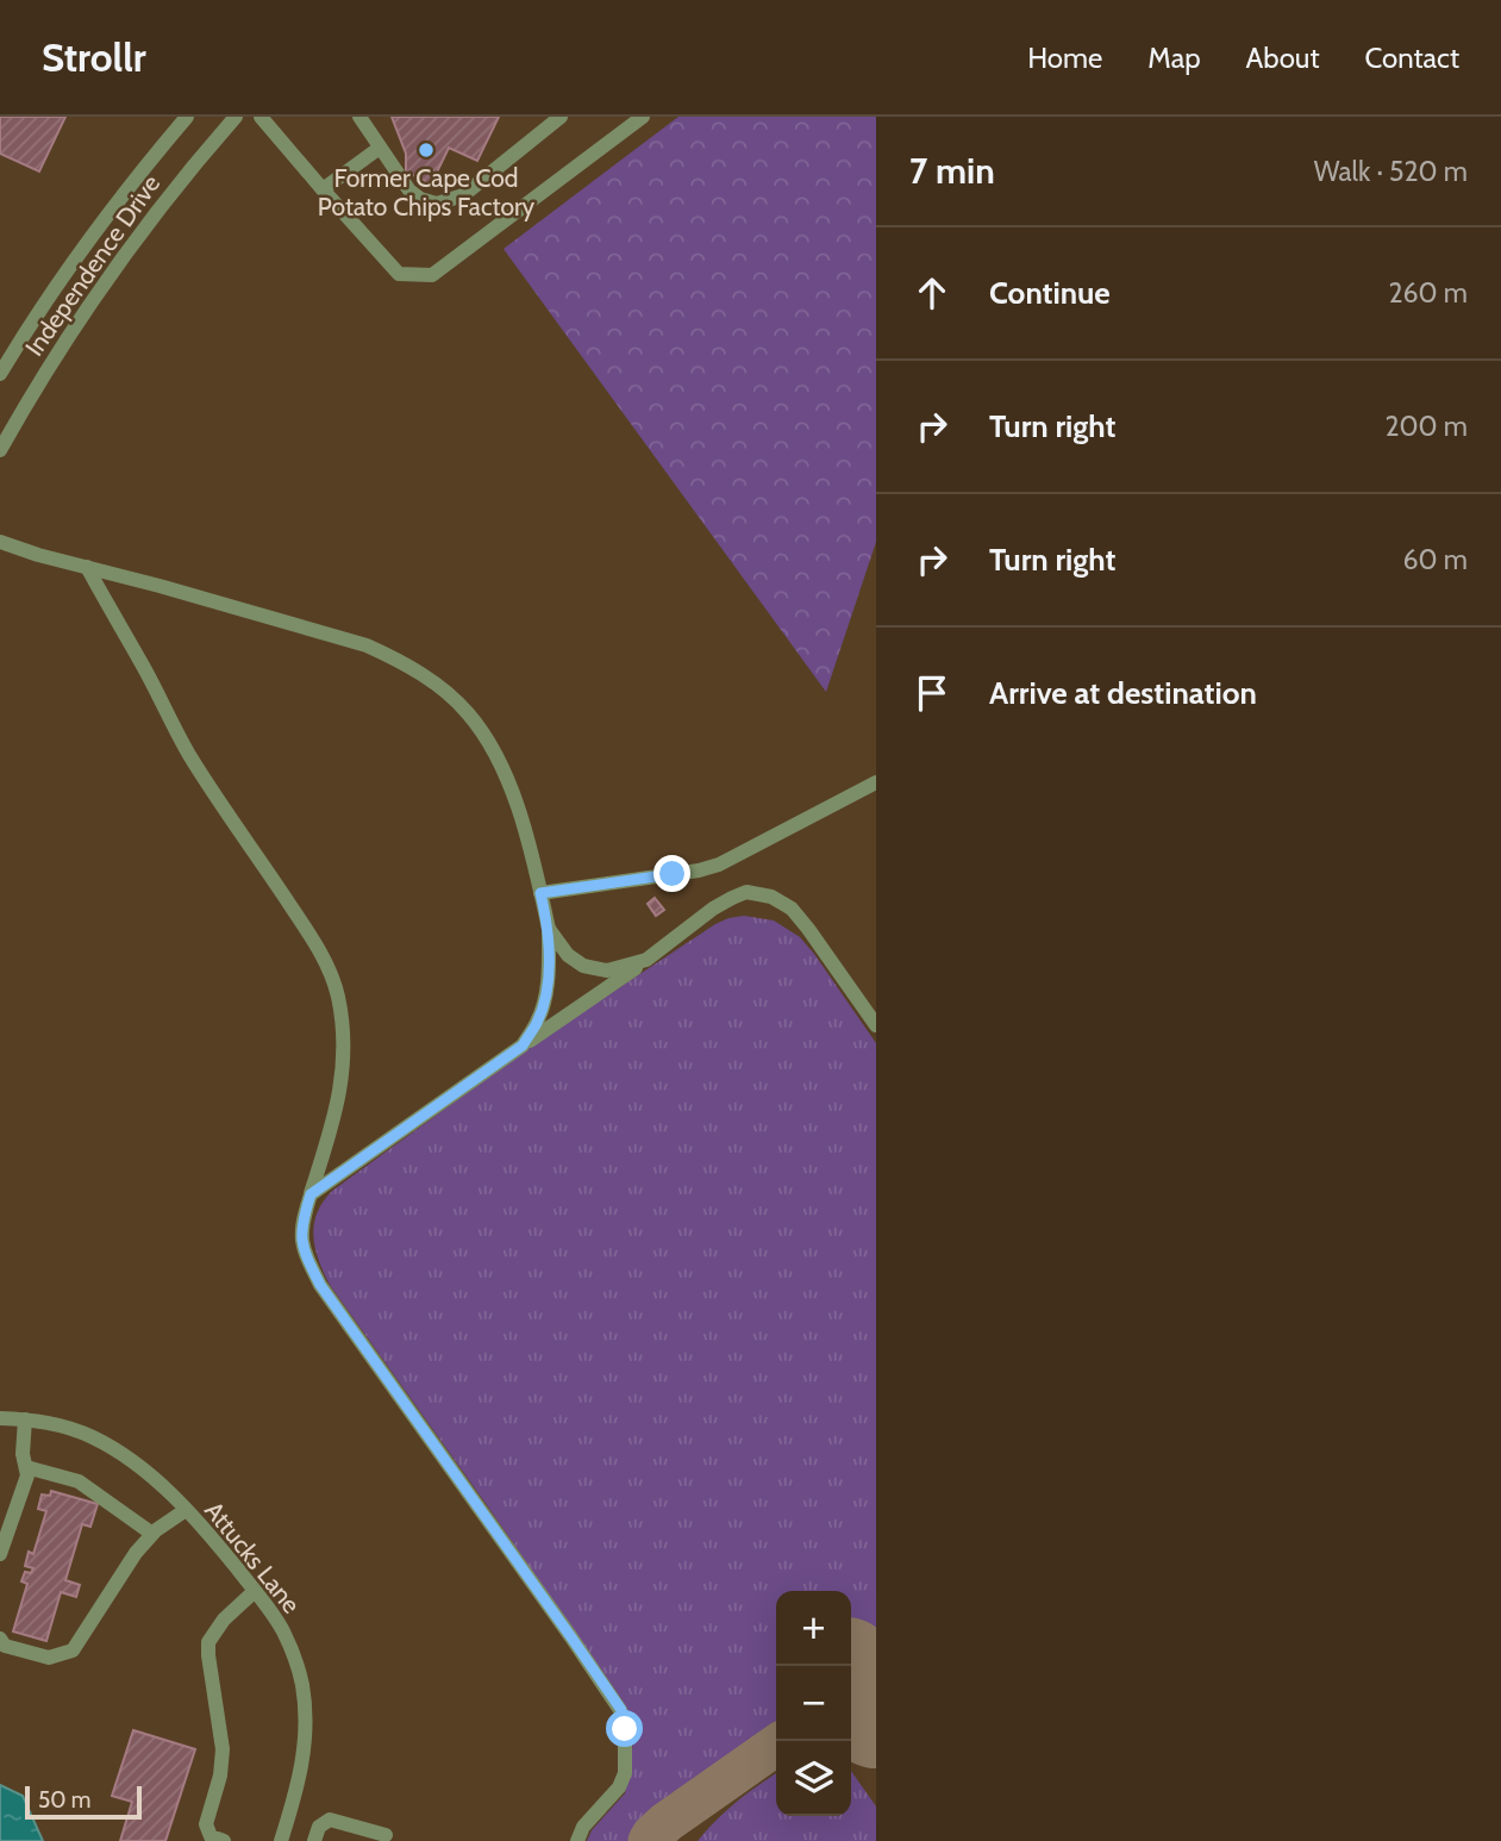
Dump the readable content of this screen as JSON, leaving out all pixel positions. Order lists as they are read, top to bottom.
{
  "streets": {
    "street": ["Independence Drive", "Attucks Lane"]
  },
  "places": ["Former Cape Cod Potato Chips Factory"],
  "scale_bar": "50 m",
  "page": {
    "header": "Strollr",
    "nav": [
      "Home",
      "Map",
      "About",
      "Contact"
    ],
    "heading": ["7 min", "Walk · 520 m"],
    "list": [
      ["Continue", "260 m"],
      ["Turn right", "200 m"],
      ["Turn right", "60 m"],
      "Arrive at destination"
    ],
    "map_buttons": ["+", "−"],
    "scale": "50 m"
  }
}
